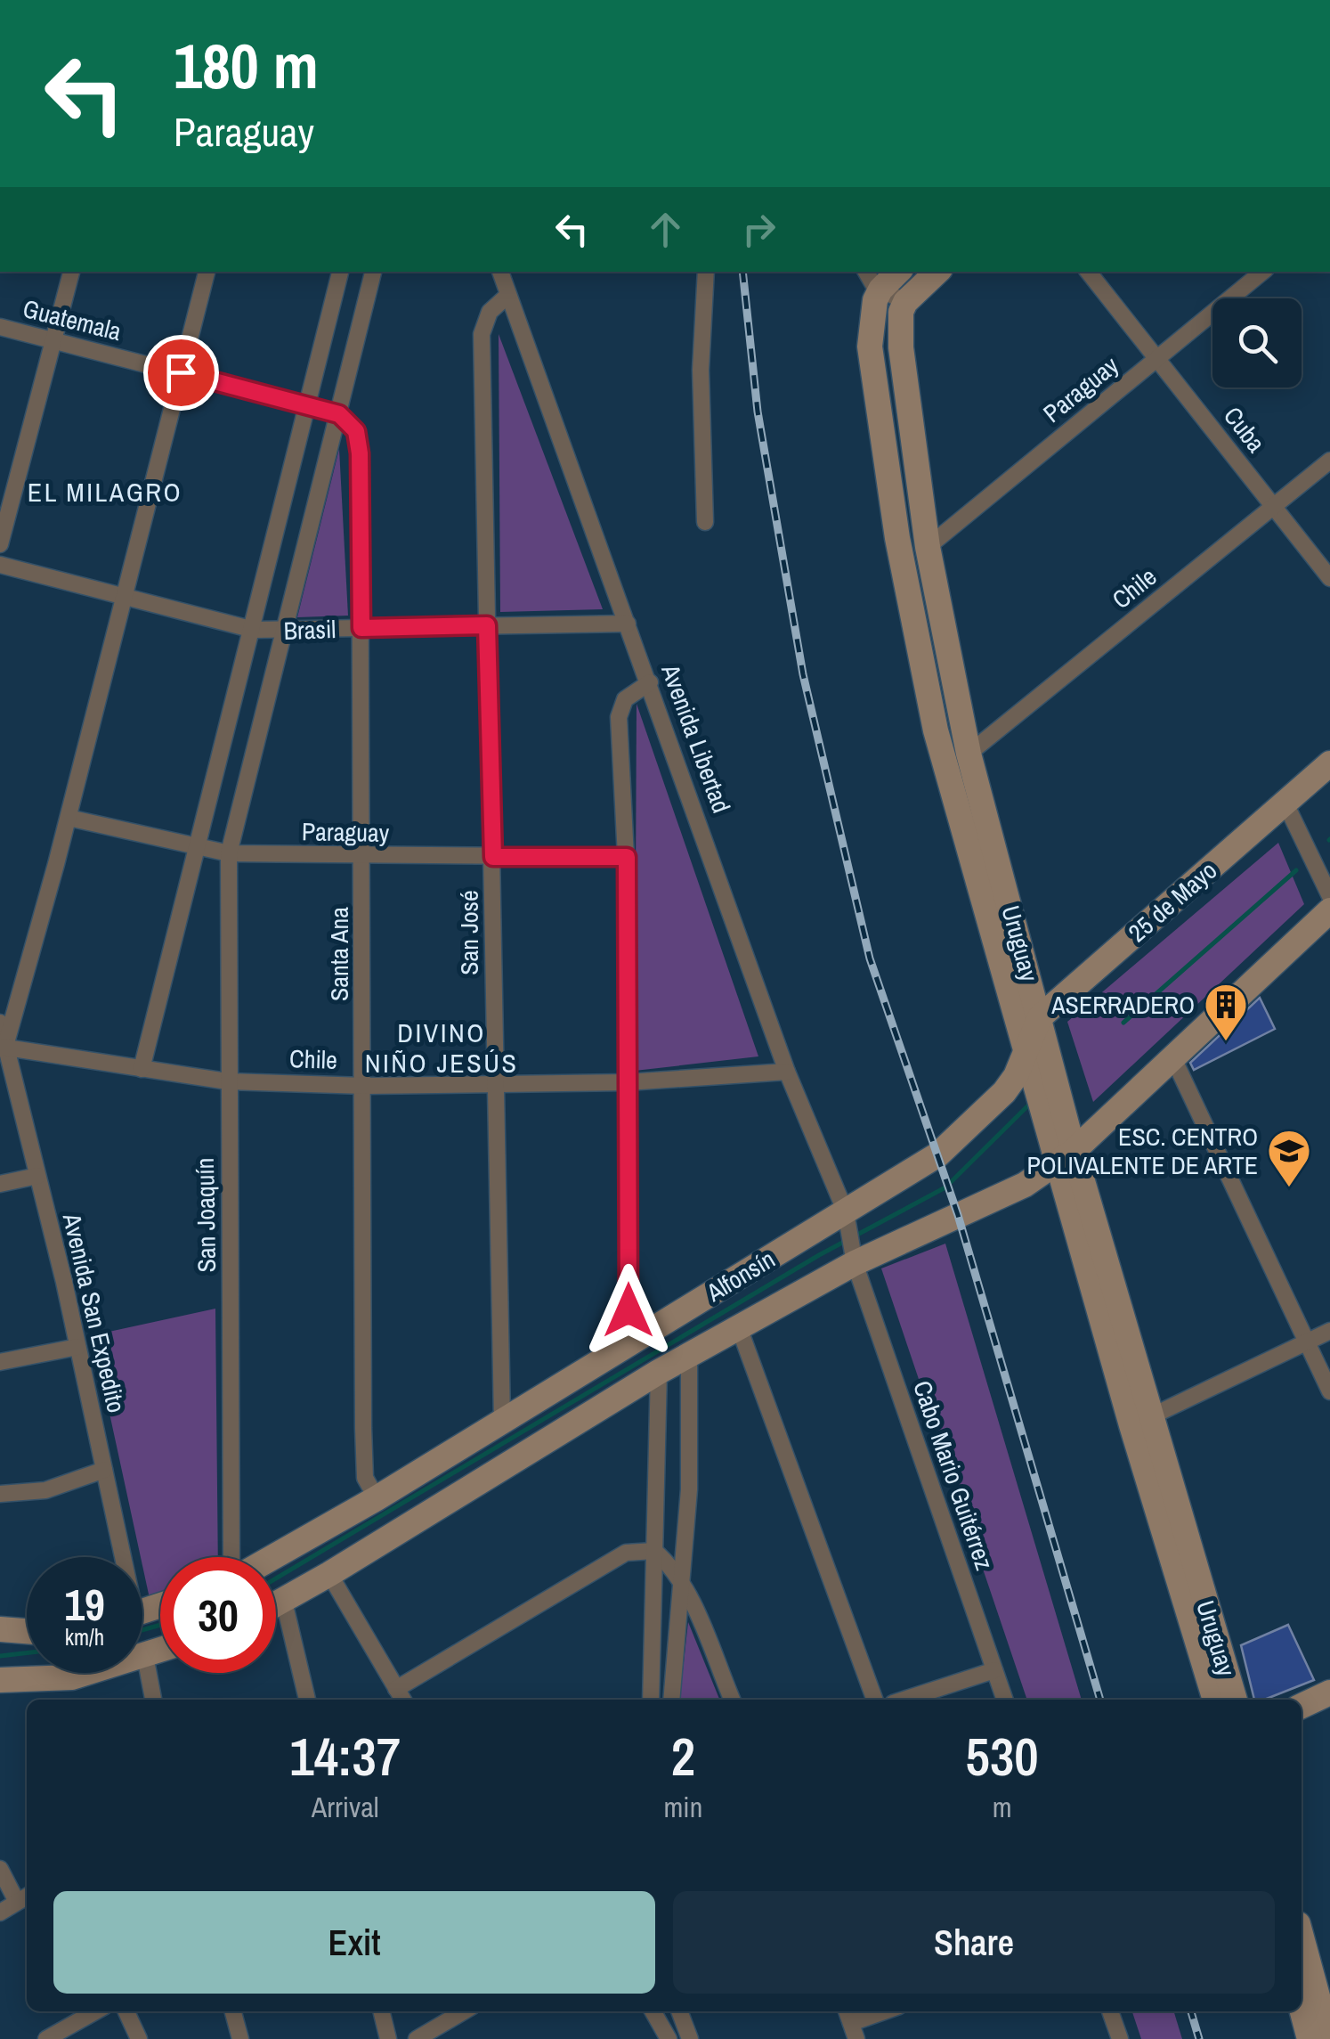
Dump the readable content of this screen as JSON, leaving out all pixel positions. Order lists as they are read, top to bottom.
{
  "streets": {
    "street": [
      "Guatemala",
      "Paraguay",
      "Cuba",
      "Chile",
      "Brasil",
      "Avenida Libertad",
      "25 de Mayo",
      "San José",
      "Uruguay",
      "Santa Ana",
      "San Joaquín",
      "Alfonsín",
      "Avenida San Expedito",
      "Cabo Mario Guitérrez"
    ]
  },
  "crossings": [
    ["Guatemala", "Santa Ana"],
    ["Guatemala", "San Joaquín"],
    ["Paraguay", "Cuba"],
    ["Paraguay", "San José"],
    ["Paraguay", "Uruguay"],
    ["Paraguay", "Santa Ana"],
    ["Paraguay", "San Joaquín"],
    ["Cuba", "Chile"],
    ["Chile", "Avenida Libertad"],
    ["Chile", "San José"],
    ["Chile", "Uruguay"],
    ["Chile", "Santa Ana"],
    ["Chile", "San Joaquín"],
    ["Chile", "Avenida San Expedito"],
    ["Brasil", "Avenida Libertad"],
    ["Brasil", "San José"],
    ["Brasil", "Santa Ana"],
    ["Brasil", "San Joaquín"],
    ["Avenida Libertad", "San José"],
    ["Avenida Libertad", "Alfonsín"],
    ["Avenida Libertad", "Cabo Mario Guitérrez"],
    ["25 de Mayo", "Uruguay"],
    ["25 de Mayo", "Alfonsín"],
    ["San José", "Alfonsín"],
    ["Uruguay", "Alfonsín"],
    ["Santa Ana", "San Joaquín"],
    ["Santa Ana", "Alfonsín"],
    ["Alfonsín", "Cabo Mario Guitérrez"]
  ],
  "districts": ["EL MILAGRO", "DIVINO NIÑO JESÚS"],
  "places": {
    "building": ["ASERRADERO"],
    "school or university": ["ESC. CENTRO POLIVALENTE DE ARTE"]
  },
  "page": {
    "turn": ["180 m", "Paraguay"],
    "speed": "19 km/h",
    "limit": "30",
    "eta": [
      "14:37",
      "Arrival",
      "2",
      "min",
      "530",
      "m"
    ],
    "buttons": ["Exit", "Share"]
  }
}
